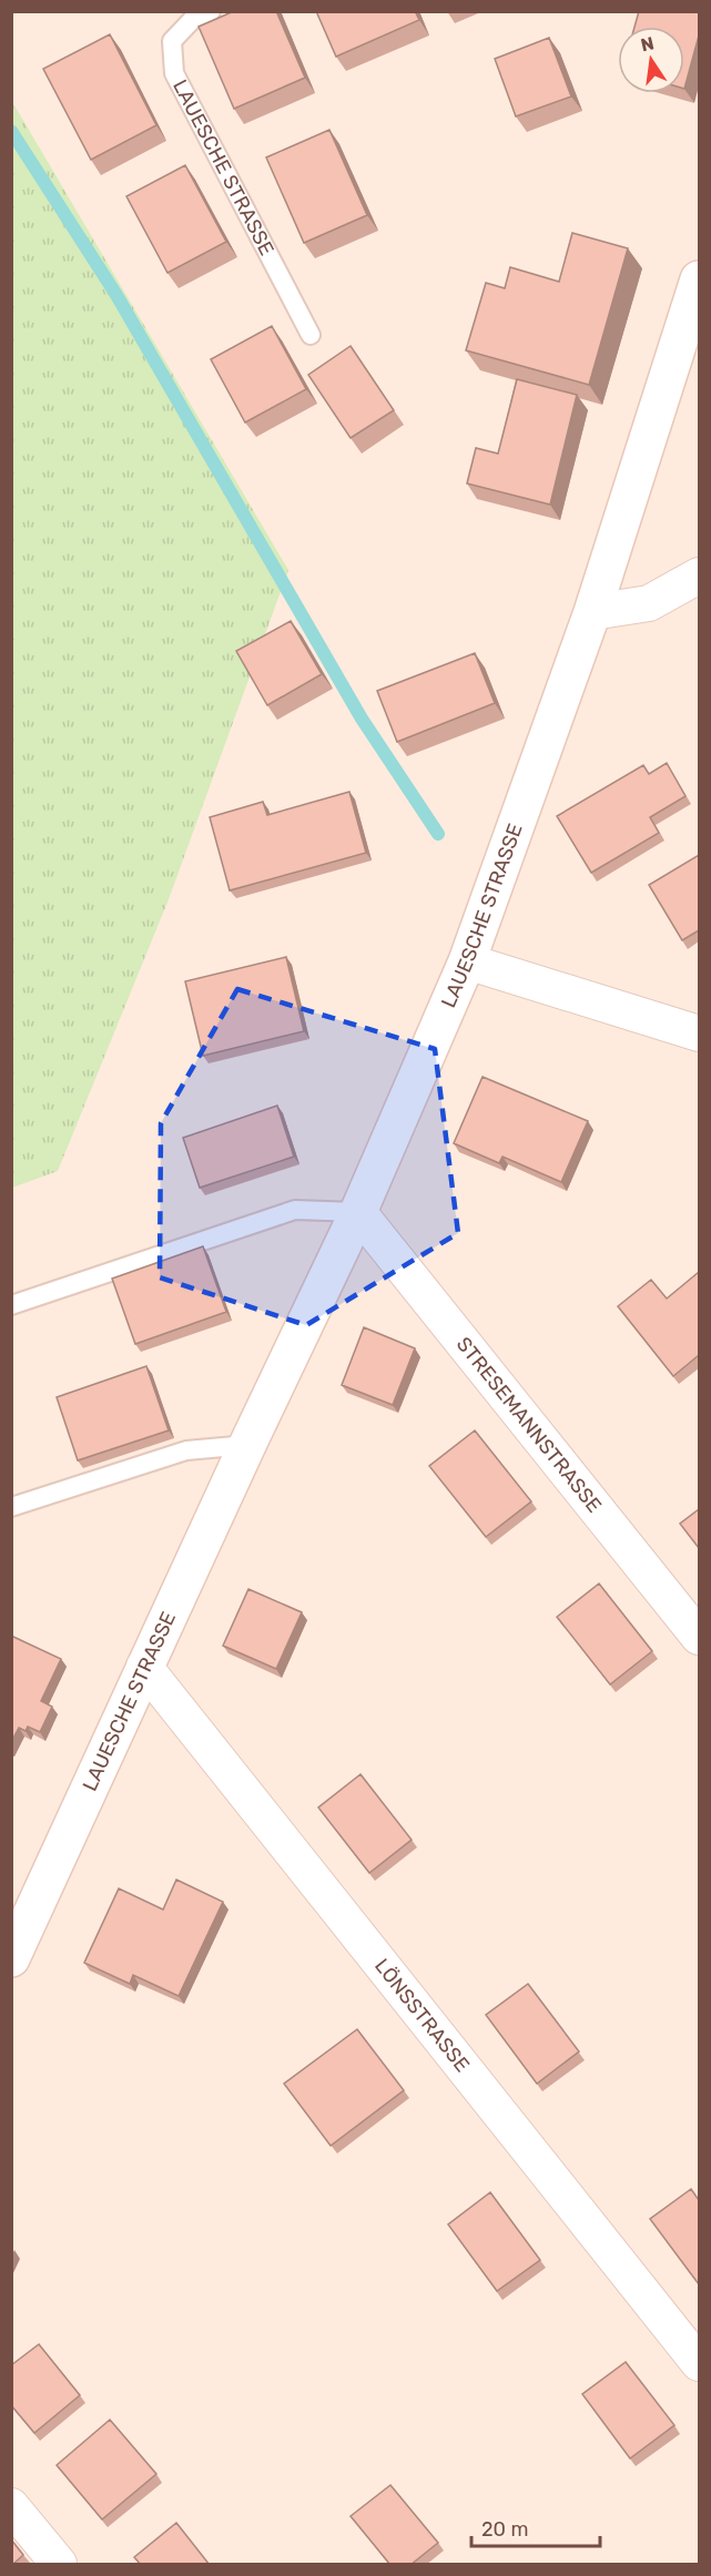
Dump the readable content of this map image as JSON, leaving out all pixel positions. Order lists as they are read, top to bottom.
{
  "streets": {
    "street": ["LAUESCHE STRASSE", "STRESEMANNSTRASSE", "LÖNSSTRASSE"]
  },
  "crossings": [
    ["LAUESCHE STRASSE", "STRESEMANNSTRASSE"],
    ["LAUESCHE STRASSE", "LÖNSSTRASSE"]
  ],
  "scale_bar": "20 m",
  "north": "top"
}
